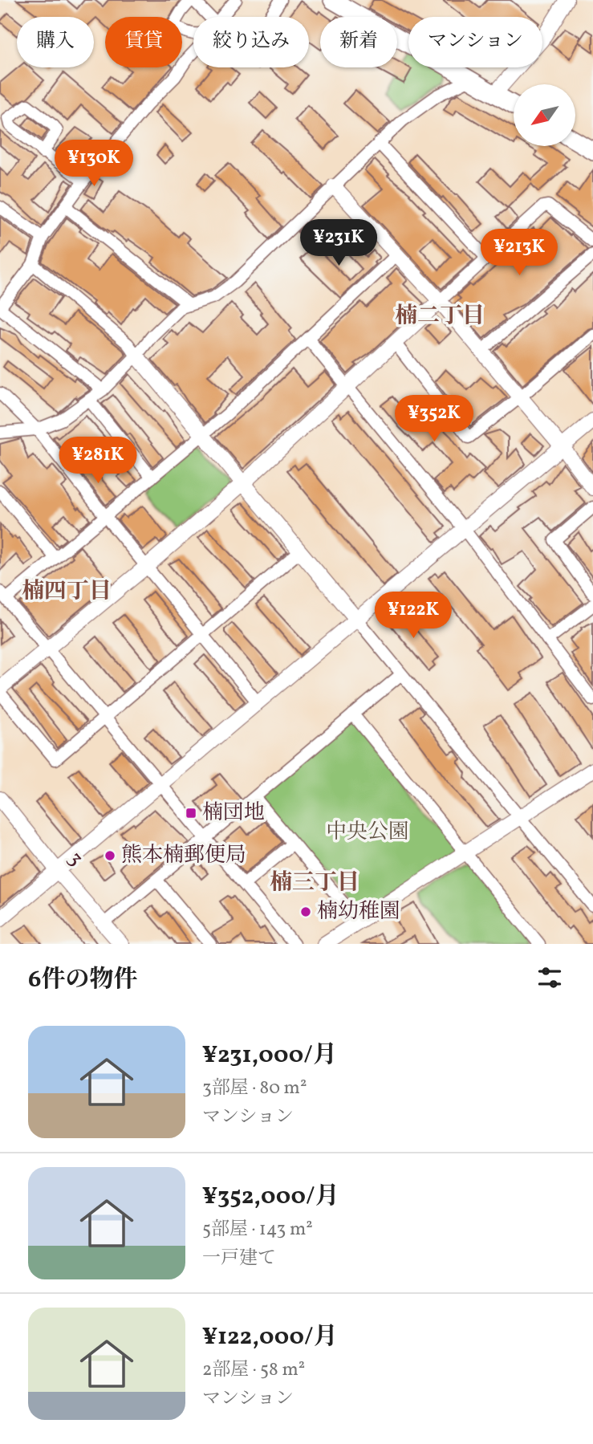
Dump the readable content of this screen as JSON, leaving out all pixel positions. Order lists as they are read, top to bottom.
{
  "streets": {
    "street": ["3"]
  },
  "districts": ["楠二丁目", "楠四丁目", "楠三丁目"],
  "parks": ["中央公園"],
  "places": {
    "transit": ["楠団地"],
    "other": ["熊本楠郵便局", "楠幼稚園"]
  },
  "north": "bottom left",
  "page": {
    "chip": [
      "購入",
      "賃貸",
      "絞り込み",
      "新着",
      "マンション"
    ],
    "price": [
      "¥130K",
      "¥231K",
      "¥213K",
      "¥352K",
      "¥281K",
      "¥122K"
    ],
    "heading": "6件の物件",
    "list": [
      {
        "name": "¥231,000/月",
        "note": "3部屋 · 80 m² · マンション"
      },
      {
        "name": "¥352,000/月",
        "note": "5部屋 · 143 m² · 一戸建て"
      },
      {
        "name": "¥122,000/月",
        "note": "2部屋 · 58 m² · マンション"
      }
    ]
  }
}
